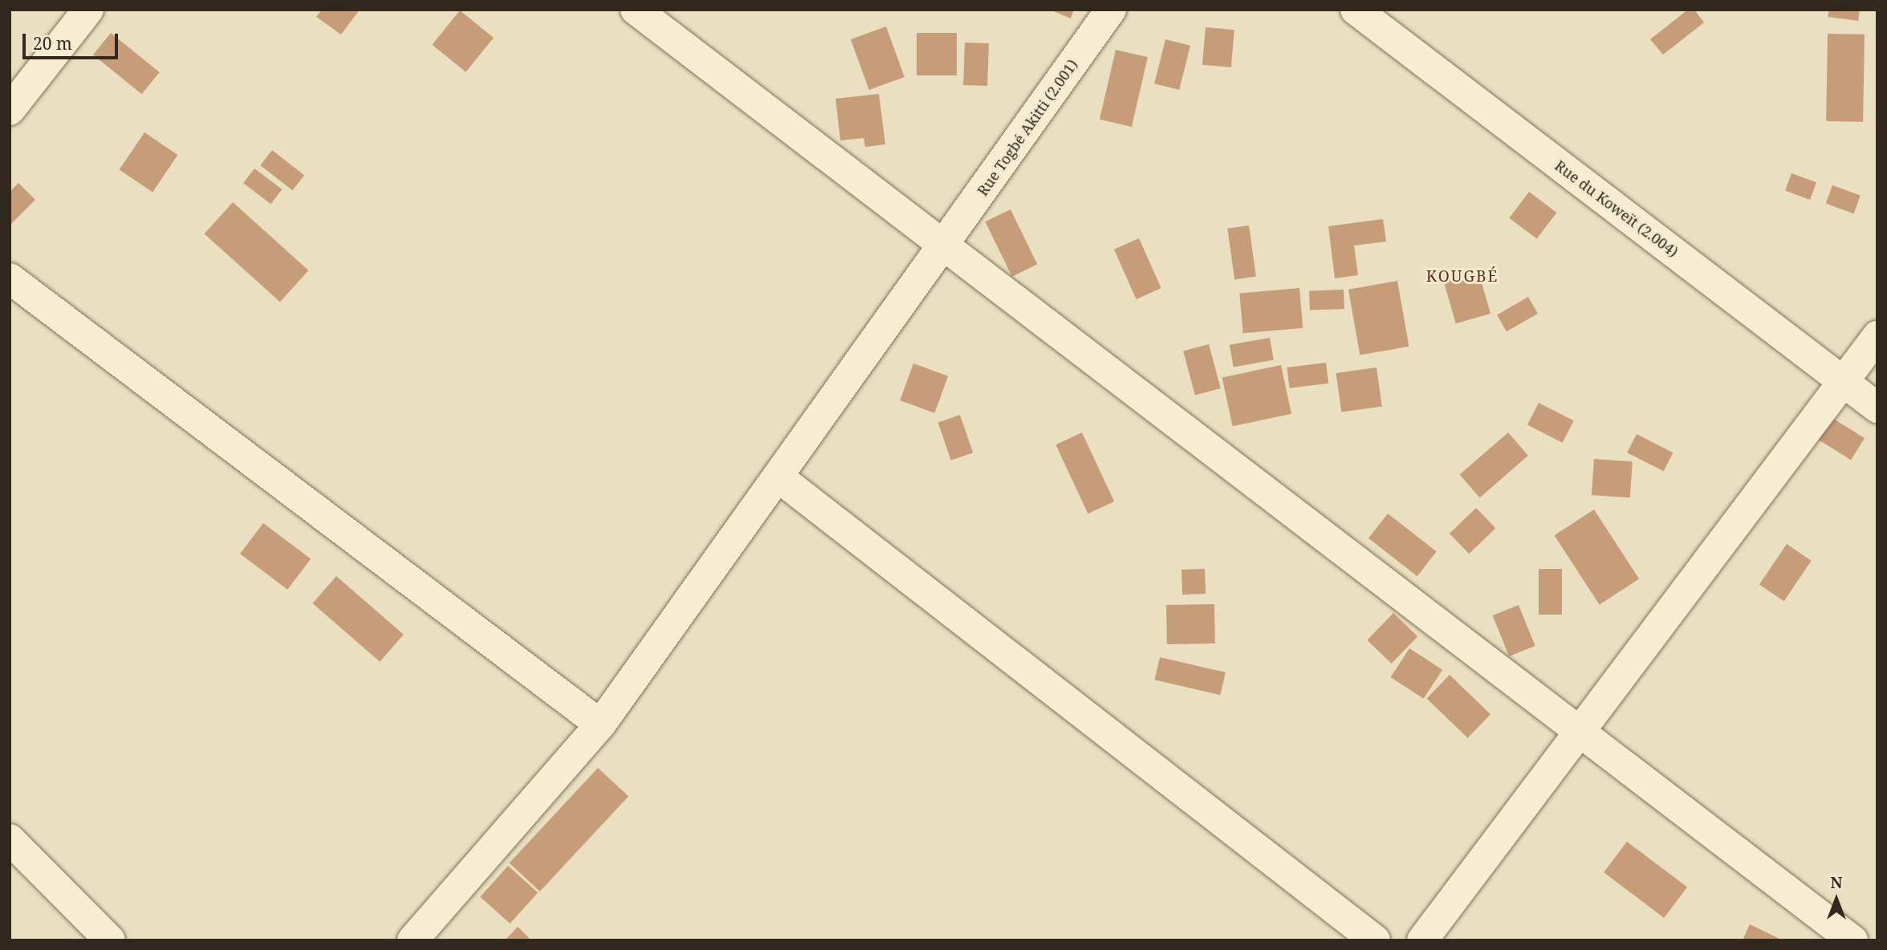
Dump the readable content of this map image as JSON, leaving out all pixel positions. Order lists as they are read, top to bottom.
{
  "streets": {
    "street": ["Rue Togbé Akitti (2.001)", "Rue du Koweït (2.004)"]
  },
  "districts": ["KOUGBÉ"],
  "scale_bar": "20 m",
  "north": "top"
}
